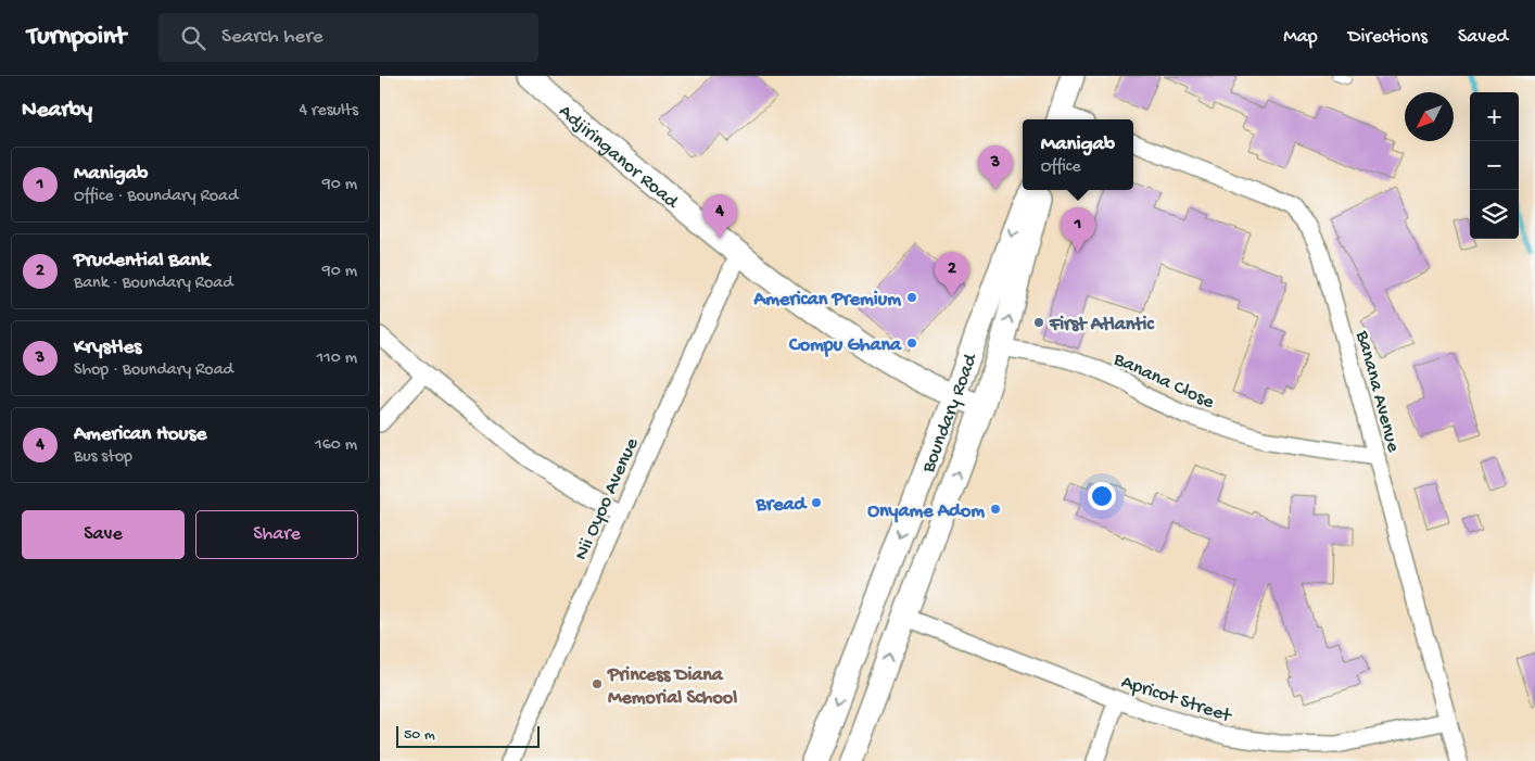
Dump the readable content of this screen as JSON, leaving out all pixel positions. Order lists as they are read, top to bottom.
{
  "streets": {
    "main road": ["Adjiringanor Road", "Boundary Road"],
    "street": [
      "Banana Close",
      "Banana Avenue",
      "Nii Oyoo Avenue",
      "Apricot Street"
    ]
  },
  "crossings": [
    ["Adjiringanor Road", "Boundary Road"],
    ["Adjiringanor Road", "Nii Oyoo Avenue"],
    ["Banana Close", "Banana Avenue"],
    ["Banana Close", "Boundary Road"],
    ["Banana Avenue", "Apricot Street"],
    ["Boundary Road", "Apricot Street"]
  ],
  "places": [
    "American Premium",
    "First Atlantic",
    "Compu Ghana",
    "Bread",
    "Onyame Adom",
    "Princess Diana Memorial School"
  ],
  "scale_bar": "50 m",
  "north": "bottom left",
  "page": {
    "header": "Turnpoint",
    "search": "Search here",
    "nav": ["Map", "Directions", "Saved"],
    "heading": ["Nearby", "4 results"],
    "map_buttons": ["+", "−"],
    "popup": ["Manigab", "Office"],
    "pins": [
      "3",
      "4",
      "1",
      "2"
    ],
    "list": [
      {
        "mark": "1",
        "name": "Manigab",
        "note": "Office · Boundary Road",
        "value": "90 m"
      },
      {
        "mark": "2",
        "name": "Prudential Bank",
        "note": "Bank · Boundary Road",
        "value": "90 m"
      },
      {
        "mark": "3",
        "name": "Krystles",
        "note": "Shop · Boundary Road",
        "value": "110 m"
      },
      {
        "mark": "4",
        "name": "American House",
        "note": "Bus stop",
        "value": "160 m"
      }
    ],
    "buttons": ["Save", "Share"],
    "scale": "50 m"
  }
}
